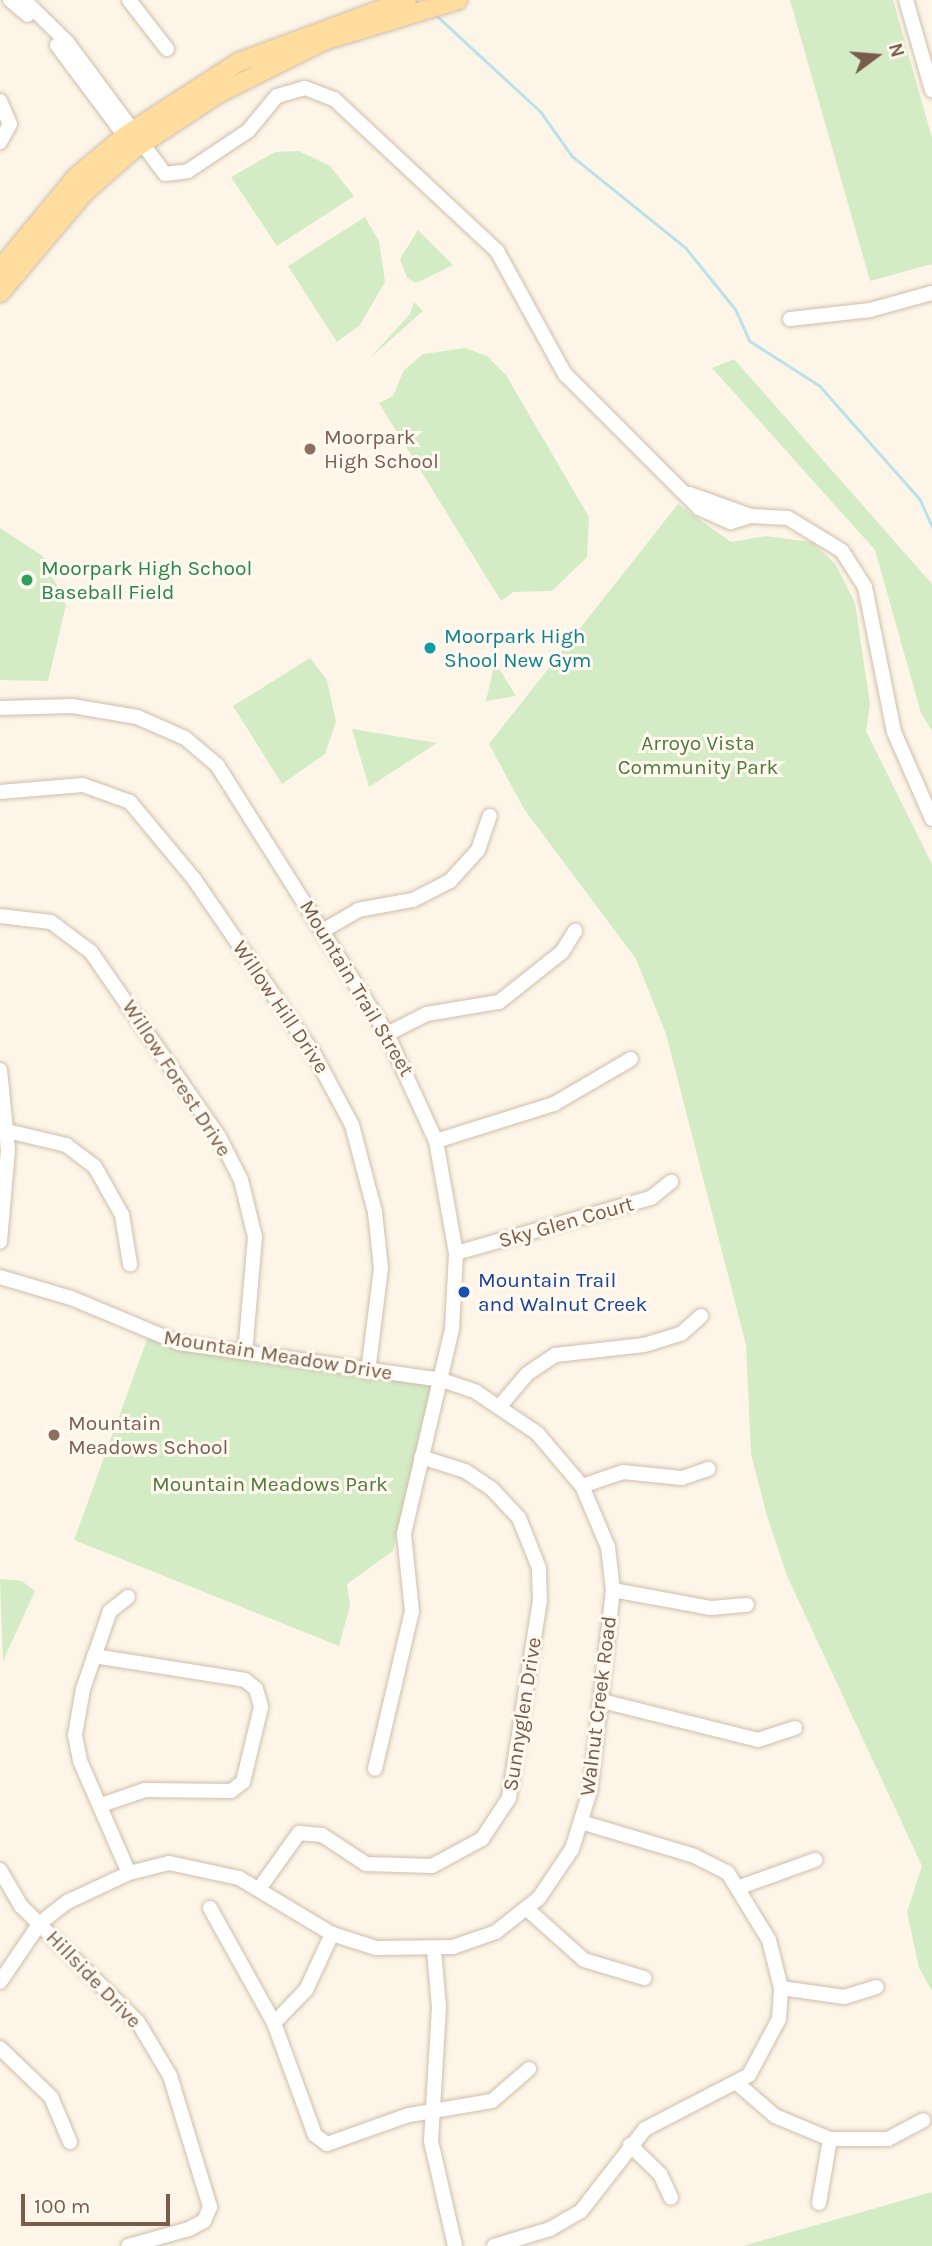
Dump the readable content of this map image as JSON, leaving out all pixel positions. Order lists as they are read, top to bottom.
{
  "streets": {
    "street": [
      "Mountain Trail Street",
      "Willow Hill Drive",
      "Willow Forest Drive",
      "Sky Glen Court",
      "Mountain Meadow Drive",
      "Walnut Creek Road",
      "Sunnyglen Drive",
      "Hillside Drive"
    ]
  },
  "crossings": [
    ["Mountain Trail Street", "Sky Glen Court"],
    ["Mountain Trail Street", "Mountain Meadow Drive"],
    ["Mountain Trail Street", "Walnut Creek Road"],
    ["Mountain Trail Street", "Sunnyglen Drive"],
    ["Willow Hill Drive", "Mountain Meadow Drive"],
    ["Willow Forest Drive", "Mountain Meadow Drive"],
    ["Mountain Meadow Drive", "Walnut Creek Road"],
    ["Walnut Creek Road", "Sunnyglen Drive"],
    ["Walnut Creek Road", "Hillside Drive"]
  ],
  "parks": ["Arroyo Vista Community Park", "Mountain Meadows Park"],
  "places": [
    "Moorpark High School",
    "Moorpark High School Baseball Field",
    "Moorpark High Shool New Gym",
    "Mountain Trail and Walnut Creek",
    "Mountain Meadows School"
  ],
  "scale_bar": "100 m",
  "north": "right"
}
